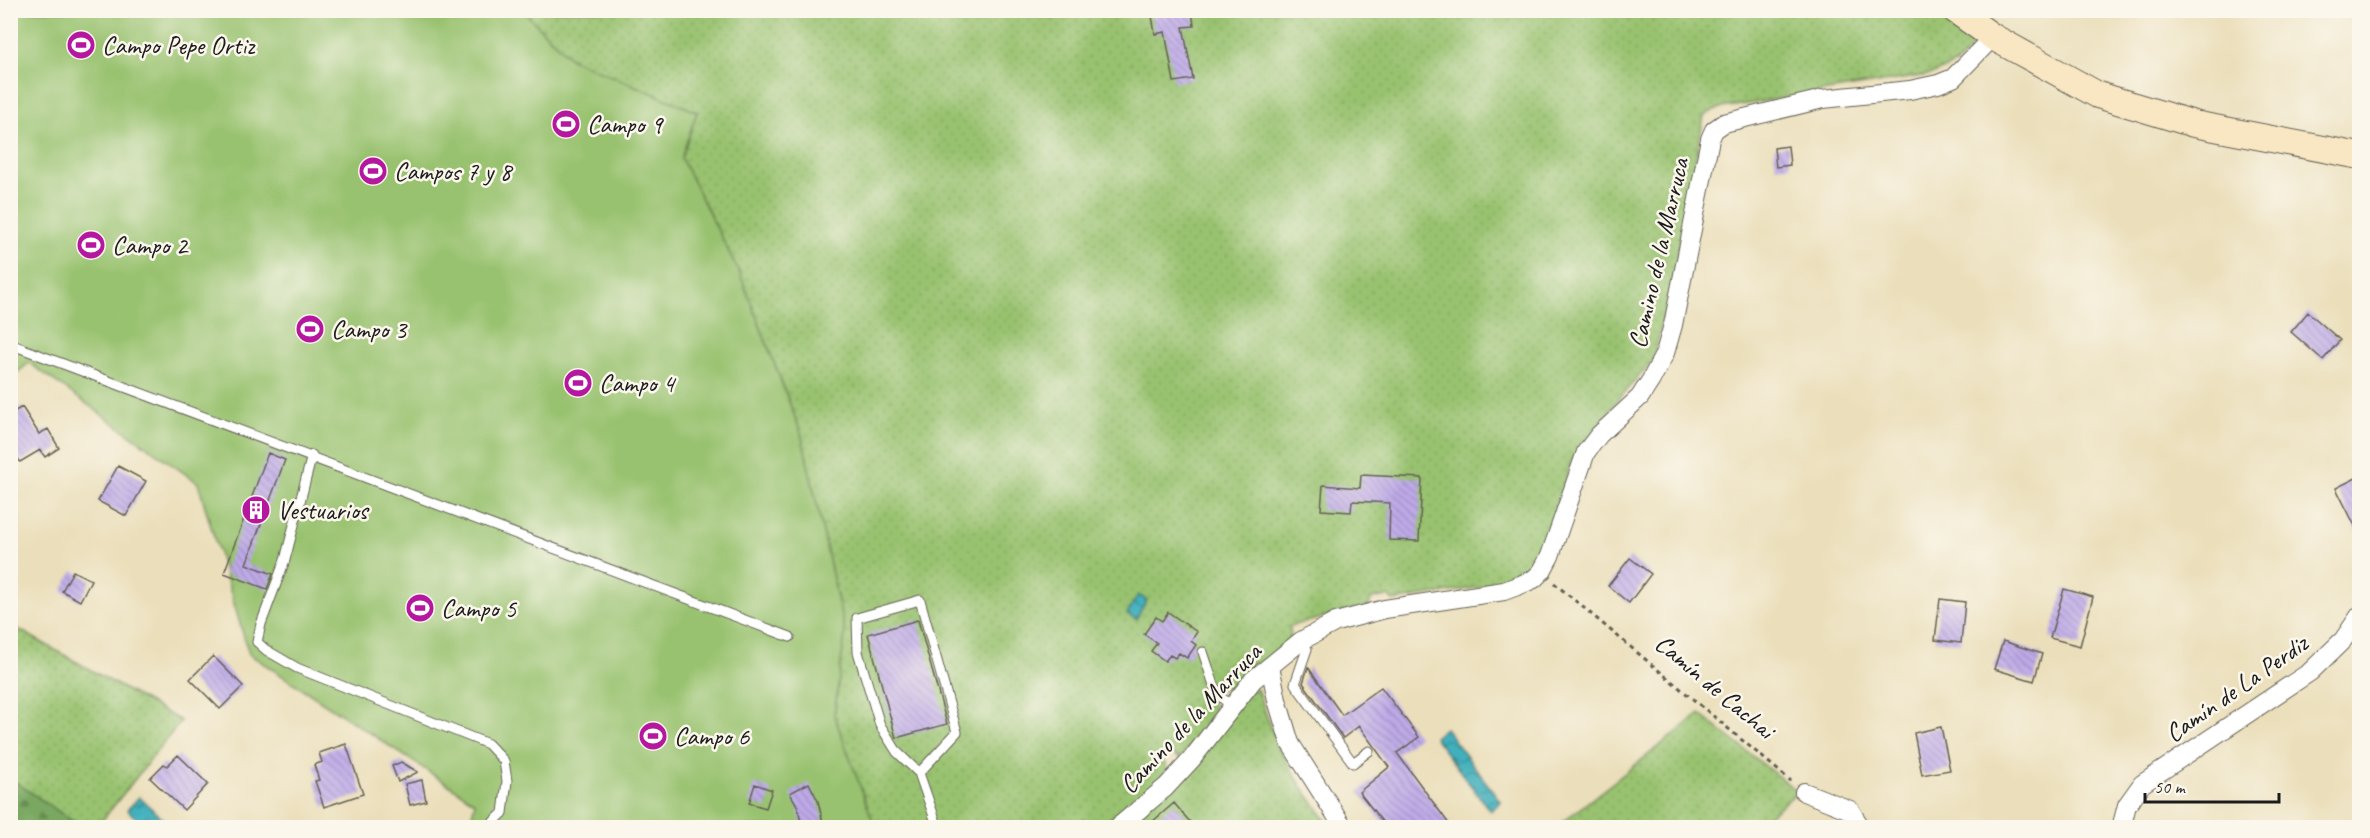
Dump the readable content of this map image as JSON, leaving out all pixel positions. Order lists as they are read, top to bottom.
{
  "streets": {
    "street": ["Camino de la Marruca", "Camín de La Perdiz"],
    "path": ["Camín de Cachai"]
  },
  "crossings": [
    ["Camino de la Marruca", "Camín de Cachai"]
  ],
  "places": {
    "sports": [
      "Campo Pepe Ortiz",
      "Campo 9",
      "Campos 7 y 8",
      "Campo 2",
      "Campo 3",
      "Campo 4",
      "Campo 5",
      "Campo 6"
    ],
    "building": ["Vestuarios"]
  },
  "scale_bar": "50 m"
}
